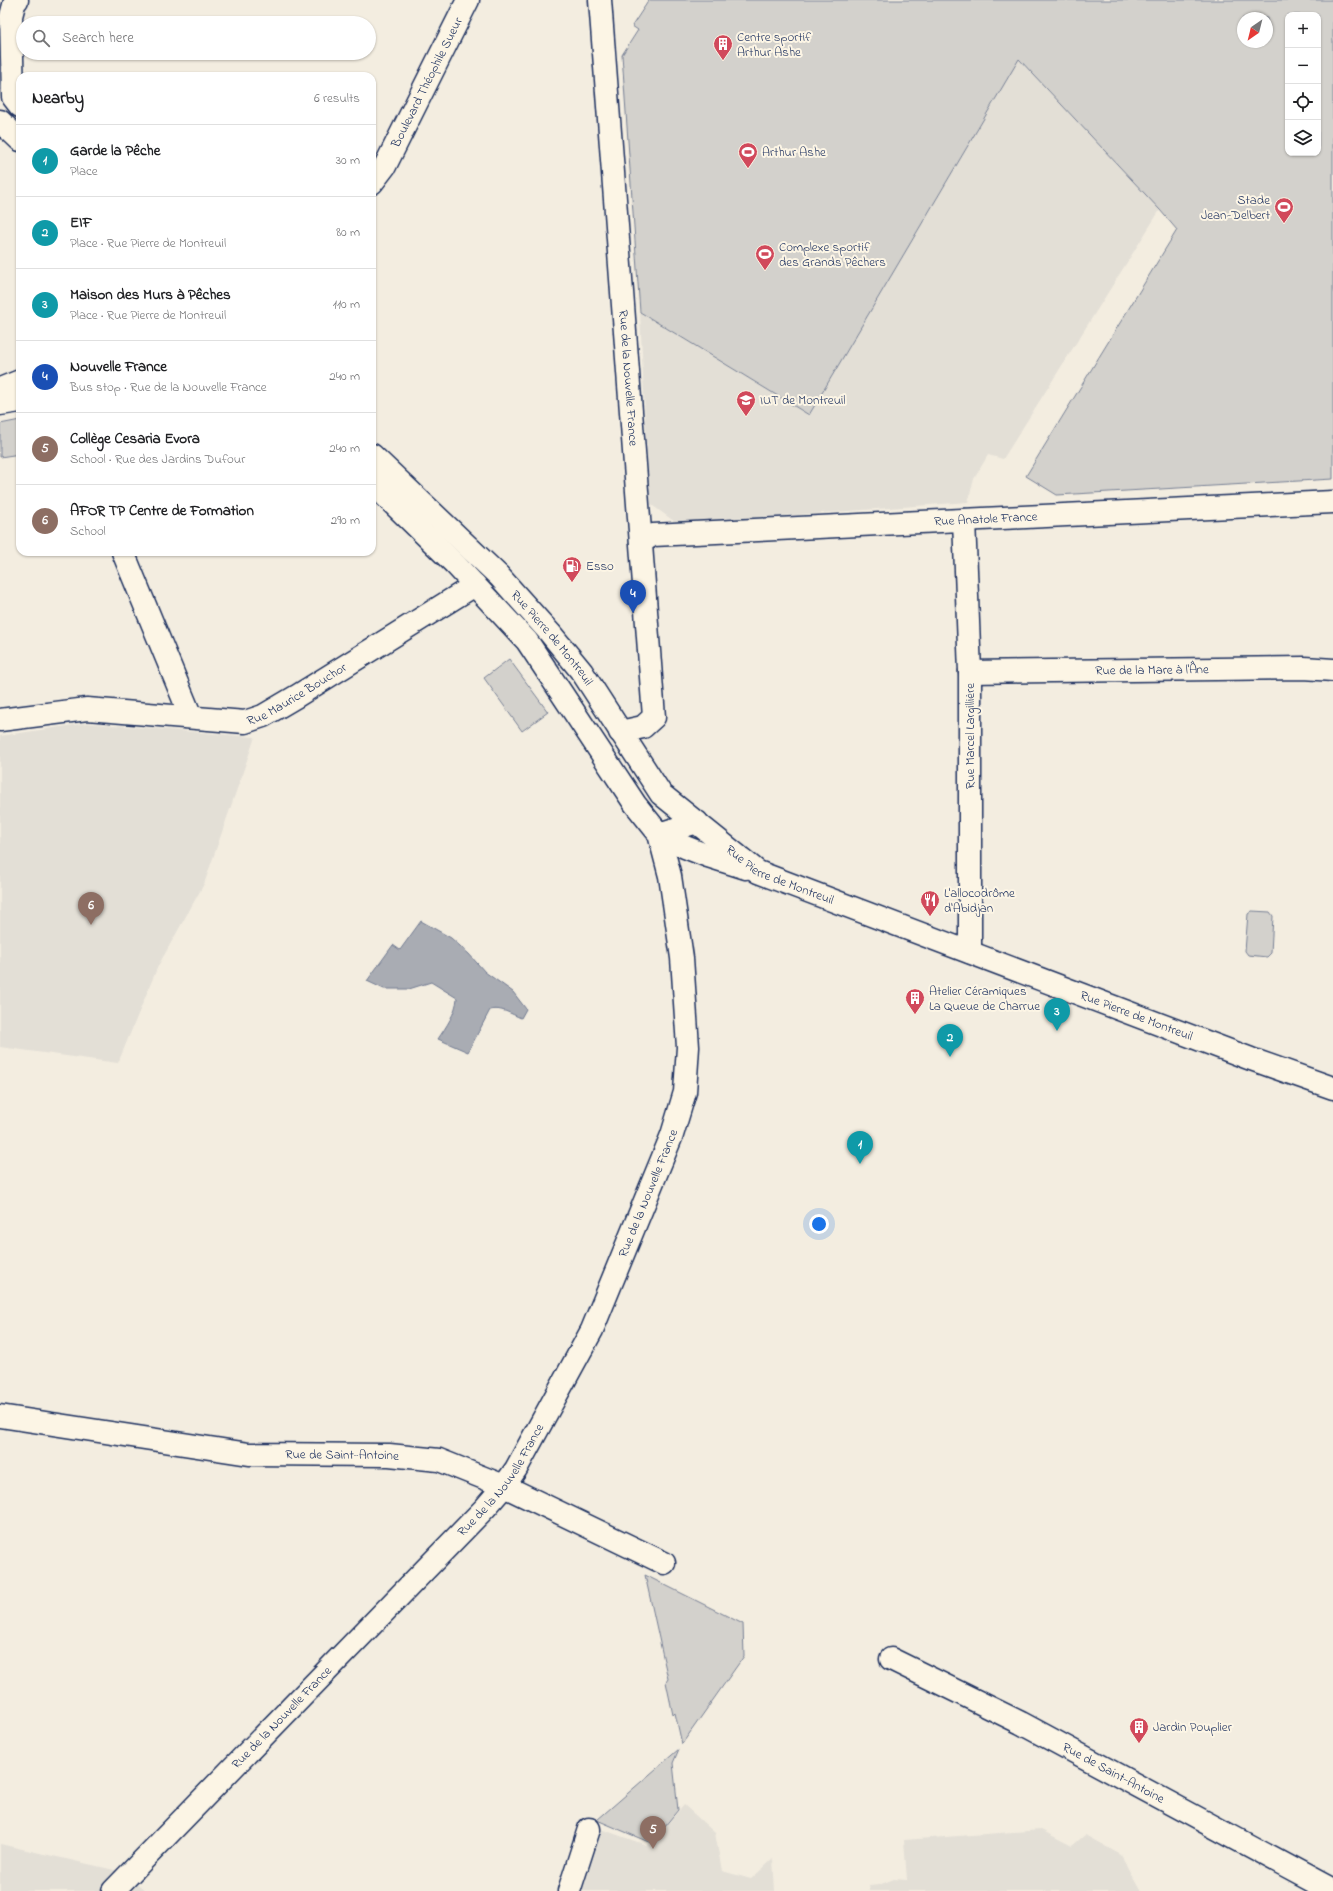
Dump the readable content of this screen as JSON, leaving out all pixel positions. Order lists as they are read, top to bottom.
{
  "streets": {
    "street": [
      "Boulevard Théophile Sueur",
      "Rue de la Nouvelle France",
      "Rue Anatole France",
      "Rue Pierre de Montreuil",
      "Rue de la Mare à l'Âne",
      "Rue Maurice Bouchor",
      "Rue Marcel Largillière",
      "Rue de Saint-Antoine"
    ]
  },
  "crossings": [
    ["Rue de la Nouvelle France", "Rue Anatole France"],
    ["Rue de la Nouvelle France", "Rue Pierre de Montreuil"],
    ["Rue de la Nouvelle France", "Rue de Saint-Antoine"],
    ["Rue Anatole France", "Rue Marcel Largillière"],
    ["Rue Pierre de Montreuil", "Rue Maurice Bouchor"],
    ["Rue Pierre de Montreuil", "Rue Marcel Largillière"],
    ["Rue de la Mare à l'Âne", "Rue Marcel Largillière"]
  ],
  "places": {
    "building": ["Centre sportif Arthur Ashe", "Atelier Céramiques La Queue de Charrue", "Jardin Pouplier"],
    "sports": ["Arthur Ashe", "Stade Jean-Delbert", "Complexe sportif des Grands Pêchers"],
    "school or university": ["IUT de Montreuil"],
    "fuel station": ["Esso"],
    "restaurant": ["L'allocodrôme d'Abidjan"]
  },
  "north": "bottom left",
  "page": {
    "map_buttons": ["+", "−"],
    "search": "Search here",
    "heading": ["Nearby", "6 results"],
    "list": [
      {
        "mark": "1",
        "name": "Garde la Pêche",
        "note": "Place",
        "value": "30 m"
      },
      {
        "mark": "2",
        "name": "EIF",
        "note": "Place · Rue Pierre de Montreuil",
        "value": "80 m"
      },
      {
        "mark": "3",
        "name": "Maison des Murs à Pêches",
        "note": "Place · Rue Pierre de Montreuil",
        "value": "110 m"
      },
      {
        "mark": "4",
        "name": "Nouvelle France",
        "note": "Bus stop · Rue de la Nouvelle France",
        "value": "240 m"
      },
      {
        "mark": "5",
        "name": "Collège Cesaria Evora",
        "note": "School · Rue des Jardins Dufour",
        "value": "240 m"
      },
      {
        "mark": "6",
        "name": "AFOR TP Centre de Formation",
        "note": "School",
        "value": "290 m"
      }
    ],
    "pins": [
      "4",
      "6",
      "3",
      "2",
      "1",
      "5"
    ]
  }
}
